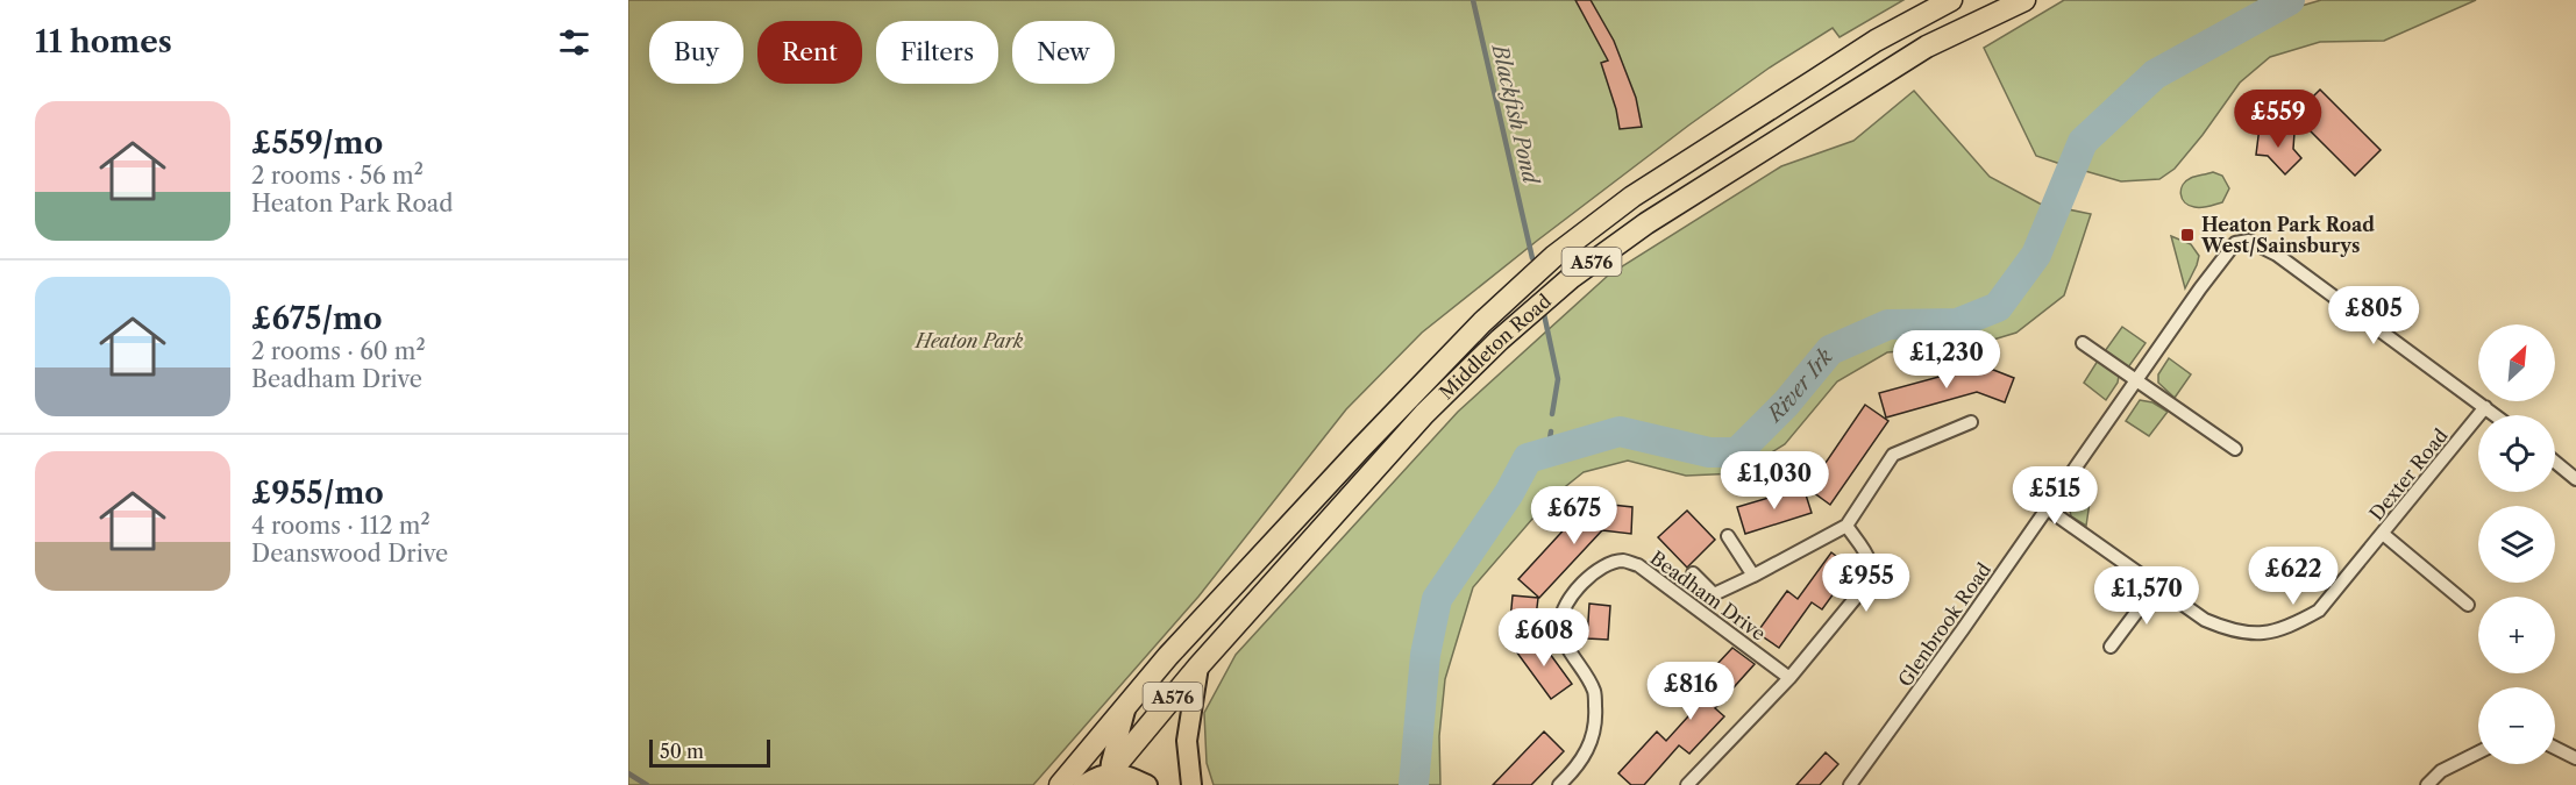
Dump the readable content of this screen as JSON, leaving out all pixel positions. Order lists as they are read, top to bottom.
{
  "streets": {
    "highway": ["A576", "Middleton Road"],
    "street": ["Dexter Road", "Beadham Drive", "Glenbrook Road"]
  },
  "crossings": [
    ["Dexter Road", "Glenbrook Road"]
  ],
  "water": ["Blackfish Pond", "River Irk"],
  "parks": ["Heaton Park"],
  "places": {
    "transit": ["Heaton Park Road West/Sainsburys"]
  },
  "scale_bar": "50 m",
  "north": "top right",
  "page": {
    "heading": "11 homes",
    "chip": [
      "Buy",
      "Rent",
      "Filters",
      "New"
    ],
    "list": [
      {
        "name": "£559/mo",
        "note": "2 rooms · 56 m² · Heaton Park Road"
      },
      {
        "name": "£675/mo",
        "note": "2 rooms · 60 m² · Beadham Drive"
      },
      {
        "name": "£955/mo",
        "note": "4 rooms · 112 m² · Deanswood Drive"
      }
    ],
    "price": [
      "£559",
      "£805",
      "£1,230",
      "£1,030",
      "£515",
      "£675",
      "£622",
      "£955",
      "£1,570",
      "£608",
      "£816"
    ],
    "map_buttons": ["+", "−"],
    "scale": "50 m"
  }
}
